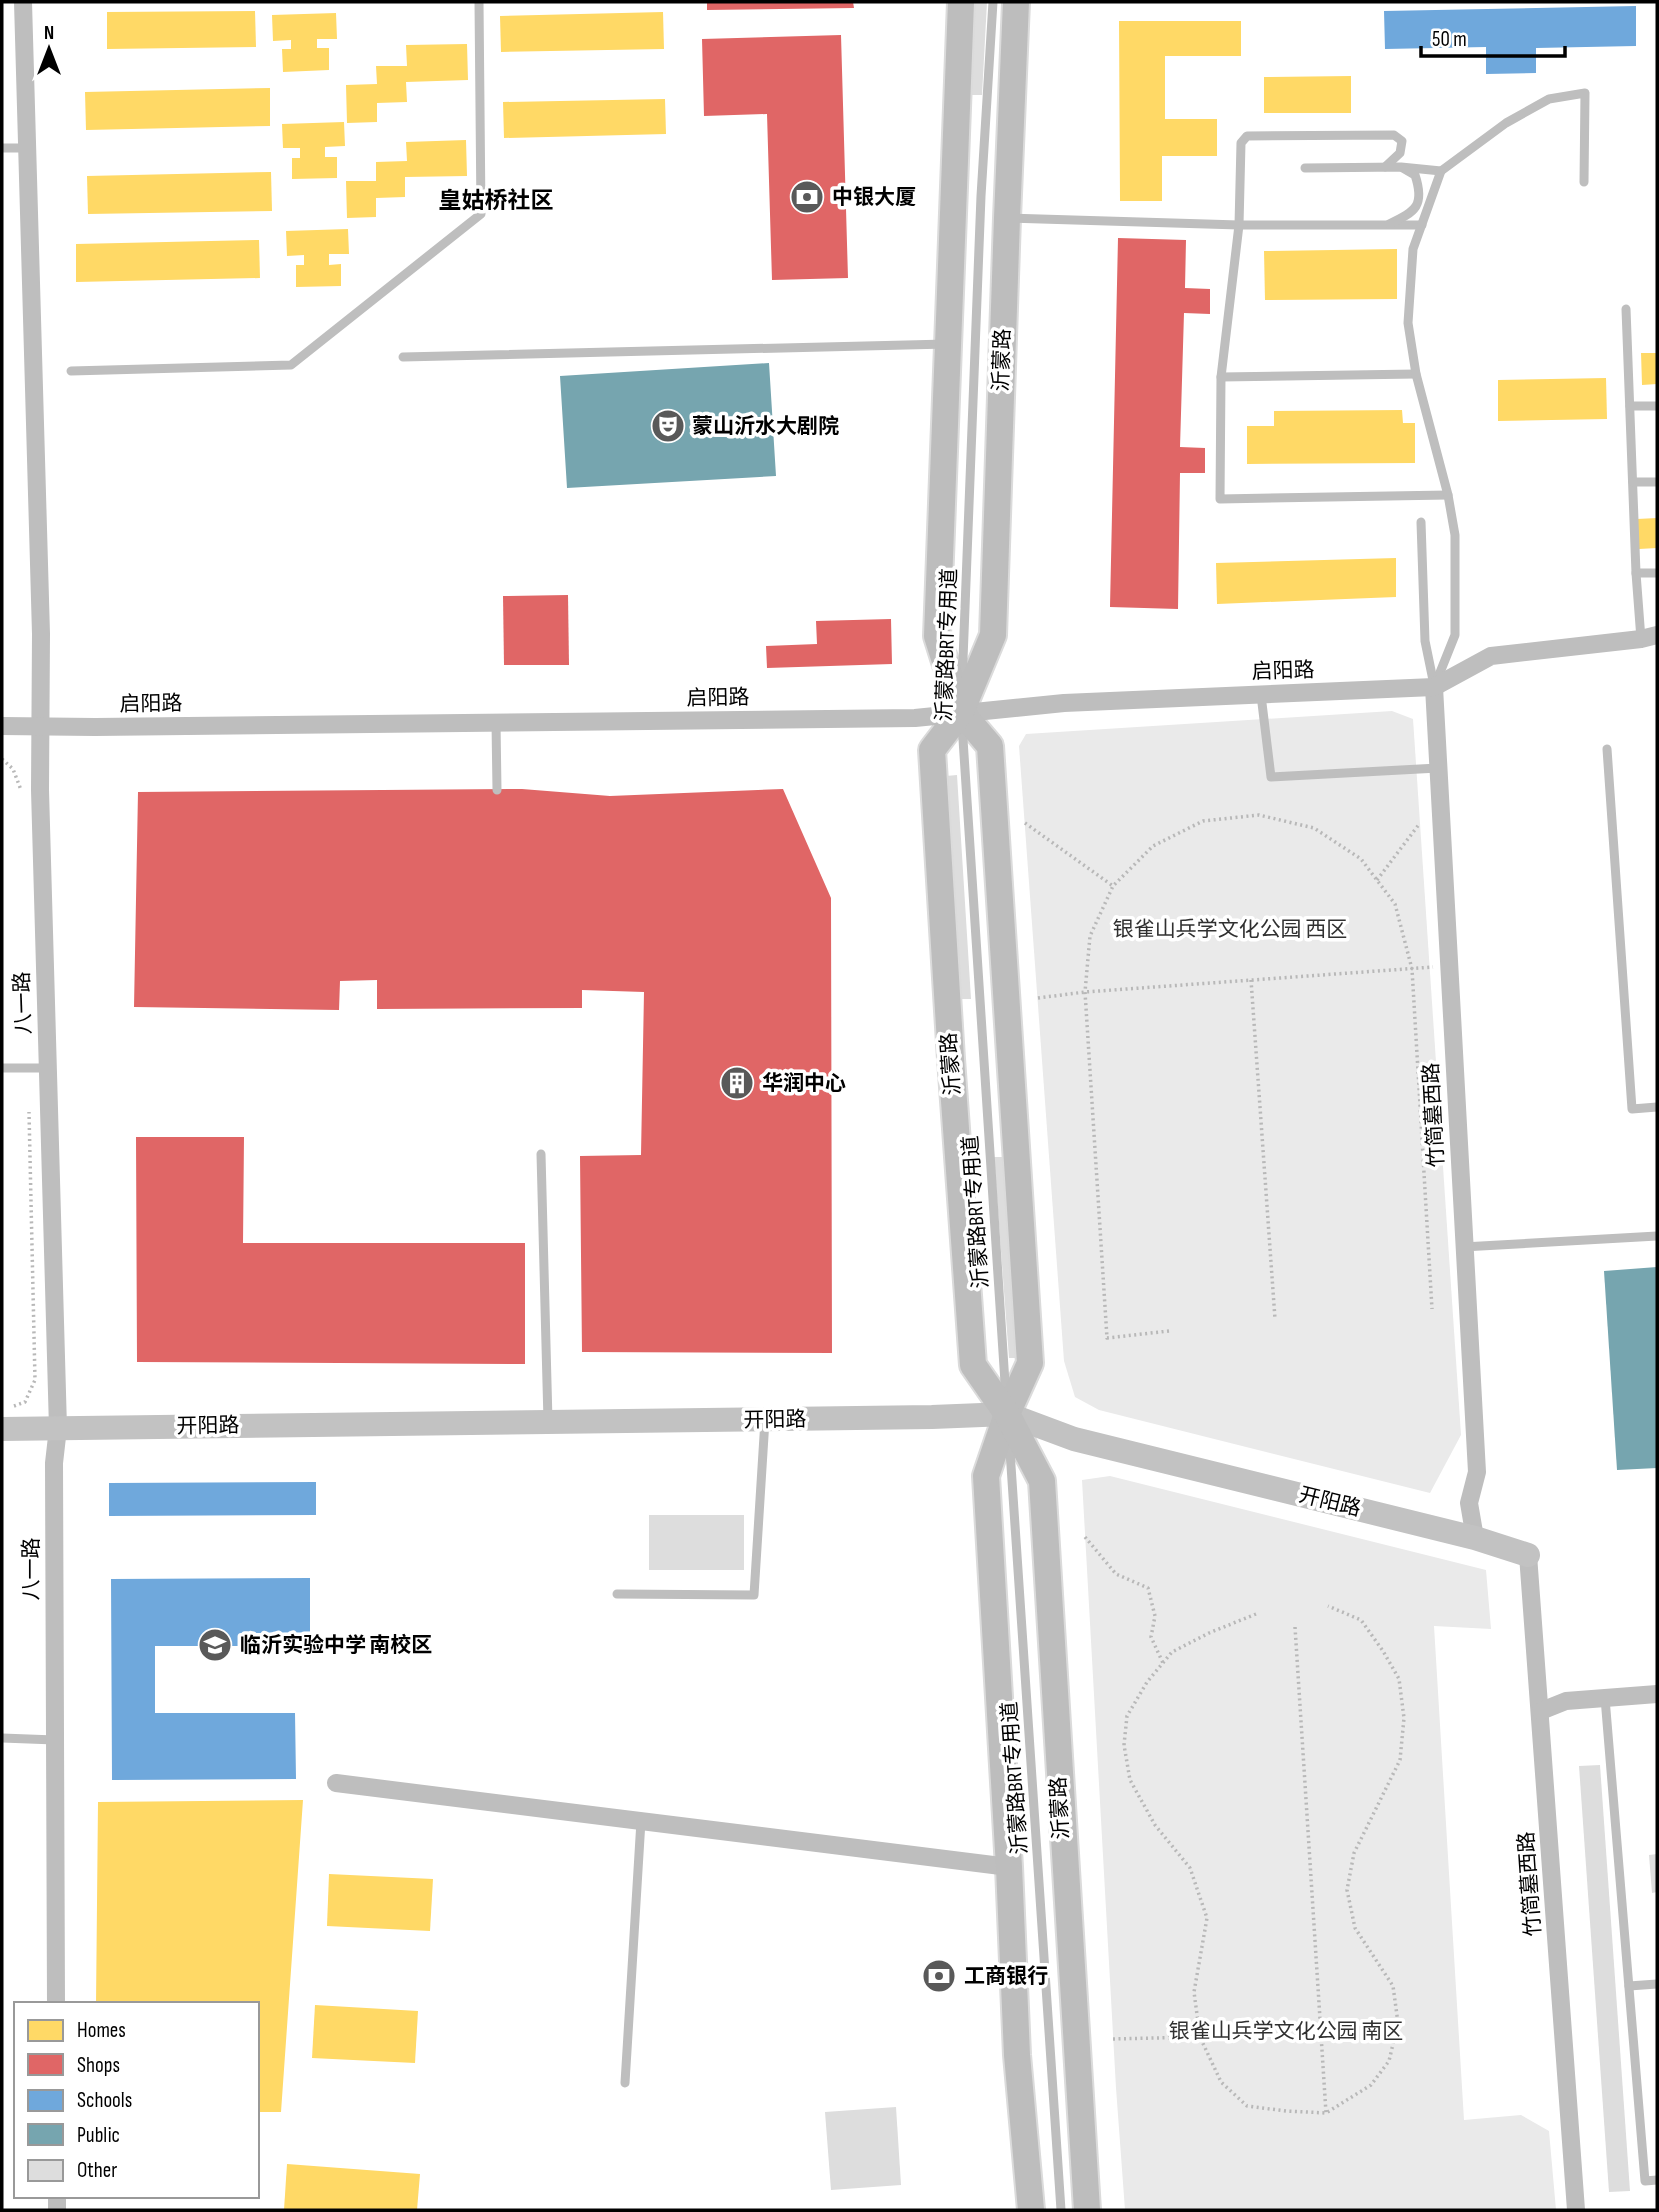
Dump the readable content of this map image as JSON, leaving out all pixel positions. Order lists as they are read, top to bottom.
{
  "streets": {
    "main road": ["沂蒙路"],
    "street": [
      "启阳路",
      "八一路",
      "竹简墓西路",
      "开阳路"
    ],
    "lane": ["沂蒙路BRT专用道"]
  },
  "crossings": [
    ["沂蒙路", "沂蒙路BRT专用道"],
    ["沂蒙路", "启阳路"],
    ["沂蒙路", "开阳路"],
    ["沂蒙路BRT专用道", "启阳路"],
    ["沂蒙路BRT专用道", "开阳路"],
    ["启阳路", "八一路"],
    ["启阳路", "竹简墓西路"],
    ["八一路", "开阳路"],
    ["竹简墓西路", "开阳路"]
  ],
  "districts": ["皇姑桥社区"],
  "parks": ["银雀山兵学文化公园 西区", "银雀山兵学文化公园 南区"],
  "places": {
    "bank": ["中银大厦", "工商银行"],
    "theatre": ["蒙山沂水大剧院"],
    "building": ["华润中心"],
    "school or university": ["临沂实验中学 南校区"]
  },
  "legend": [
    "Homes",
    "Shops",
    "Schools",
    "Public",
    "Other"
  ],
  "scale_bar": "50 m",
  "north": "top"
}
